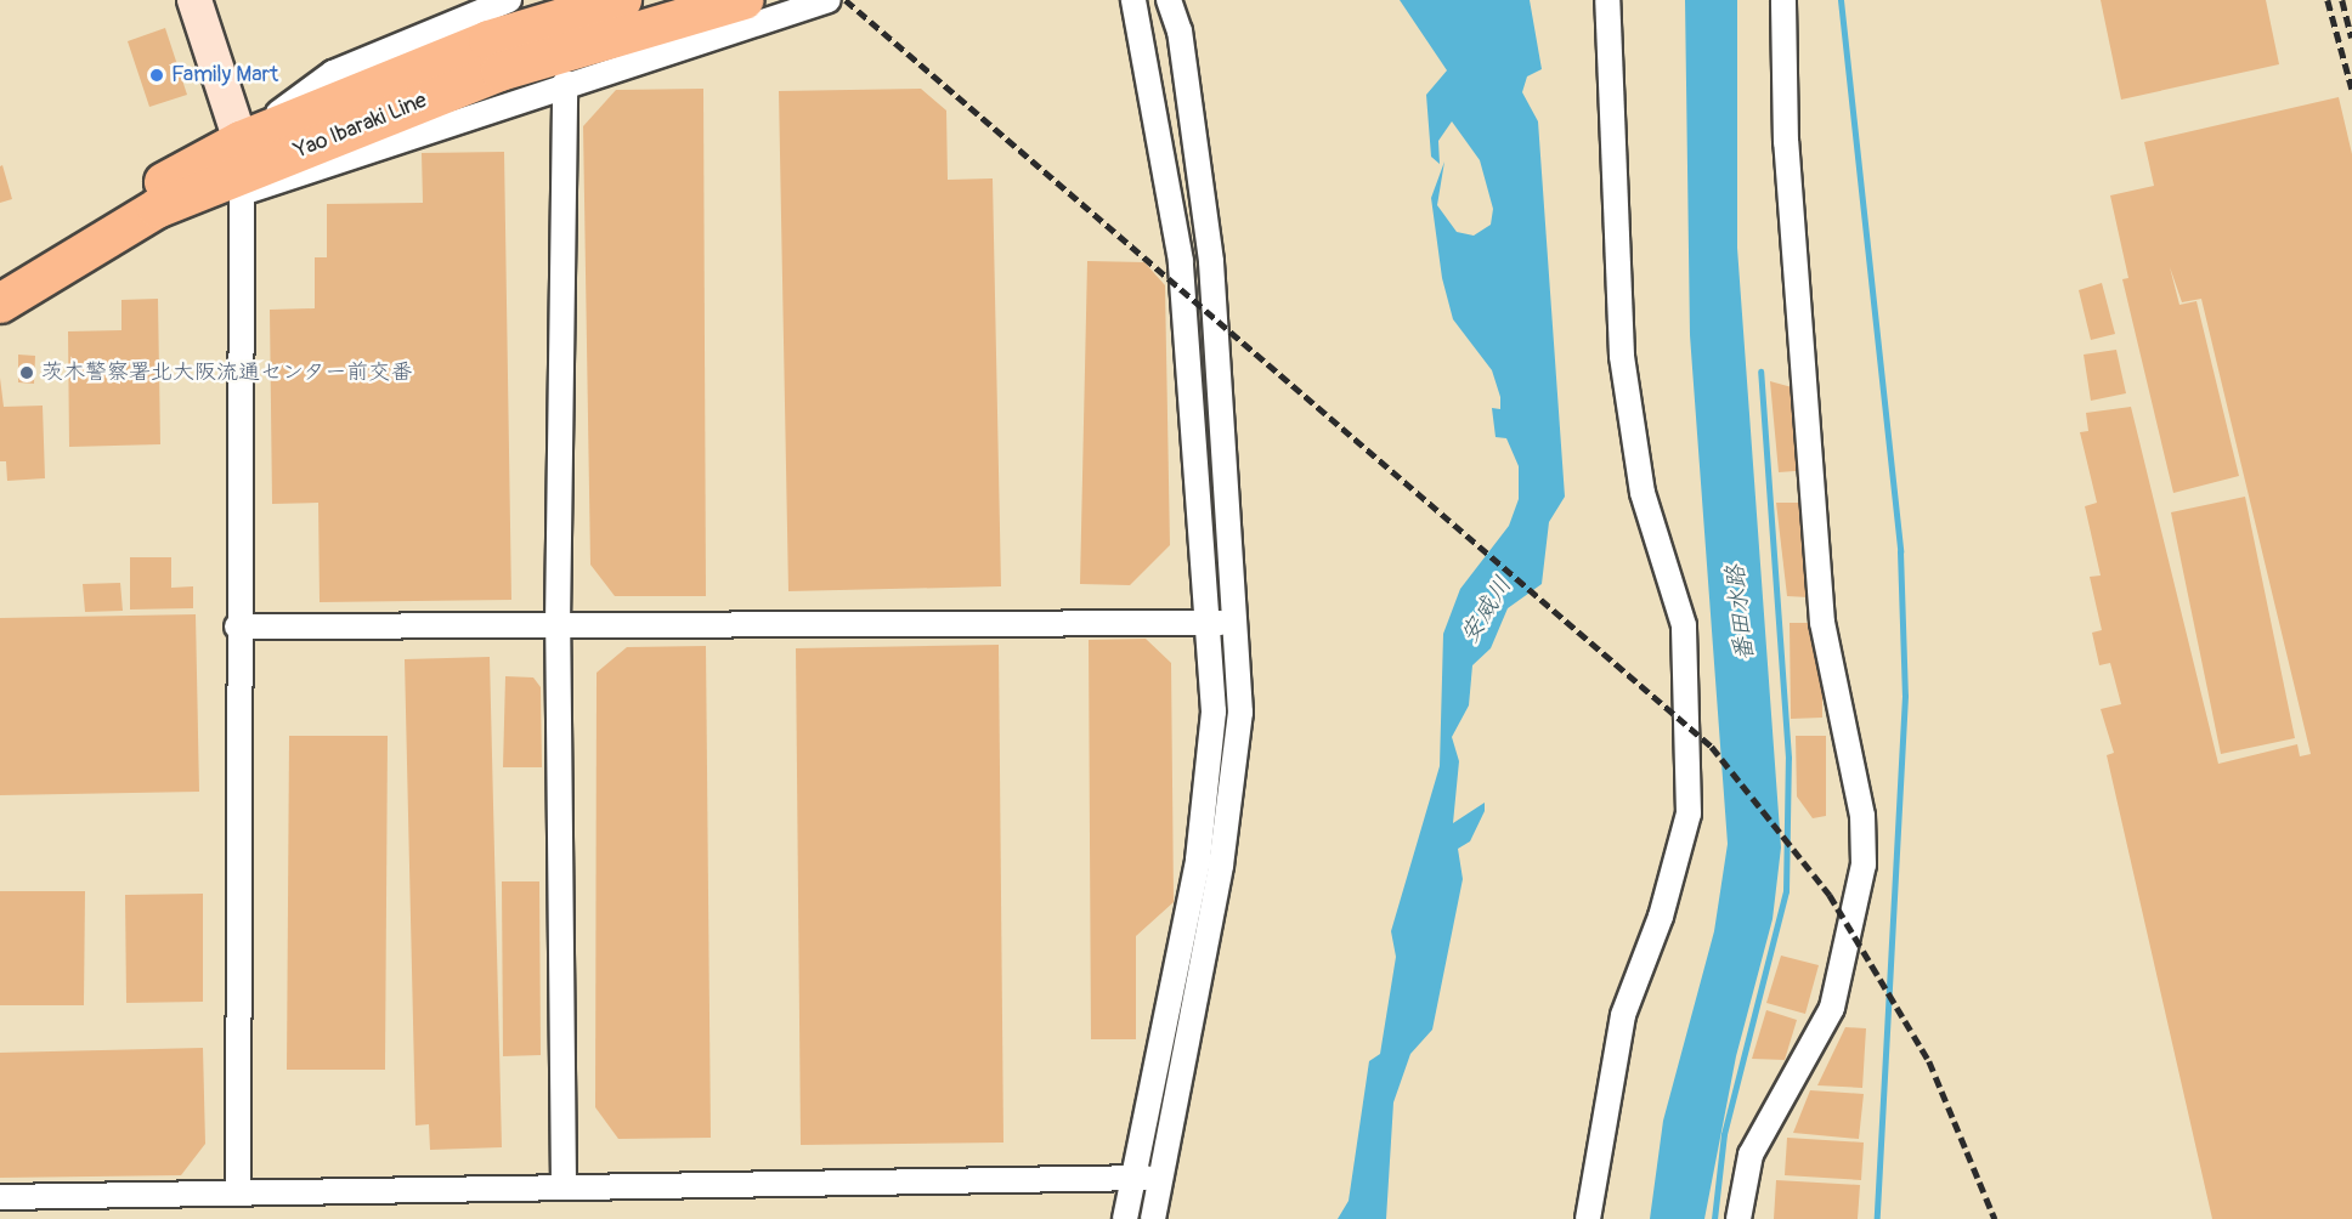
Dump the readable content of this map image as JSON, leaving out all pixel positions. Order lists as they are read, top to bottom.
{
  "streets": {
    "main road": ["Yao Ibaraki Line"]
  },
  "water": ["安威川", "番田水路"],
  "places": ["Family Mart", "茨木警察署北大阪流通センター前交番"]
}
